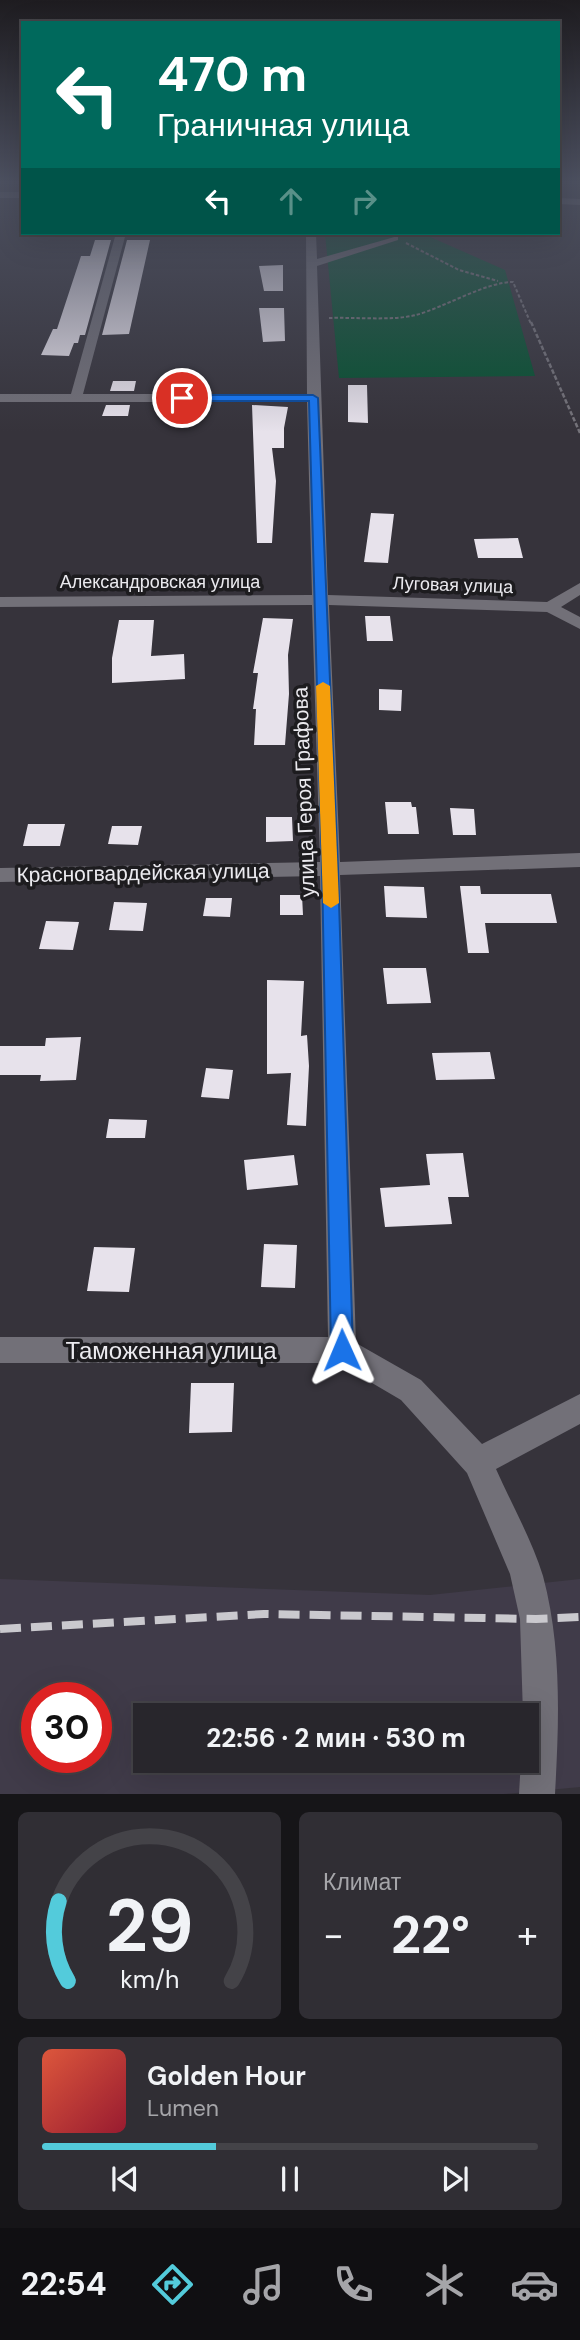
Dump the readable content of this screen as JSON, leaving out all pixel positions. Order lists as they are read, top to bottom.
{
  "streets": {
    "street": [
      "Александровская улица",
      "Луговая улица",
      "улица Героя Графова",
      "Красногвардейская улица",
      "Таможенная улица"
    ]
  },
  "crossings": [
    ["Александровская улица", "Луговая улица"],
    ["Александровская улица", "улица Героя Графова"],
    ["Луговая улица", "улица Героя Графова"],
    ["улица Героя Графова", "Красногвардейская улица"],
    ["улица Героя Графова", "Таможенная улица"]
  ],
  "page": {
    "turn": ["470 m", "Граничная улица"],
    "limit": "30",
    "trip": "22:56 · 2 мин · 530 m",
    "tile": "Климат",
    "heat": ["−", "22°", "+"],
    "song": ["Golden Hour", "Lumen"],
    "tabs": "22:54",
    "gauge": ["29", "km/h"]
  }
}
